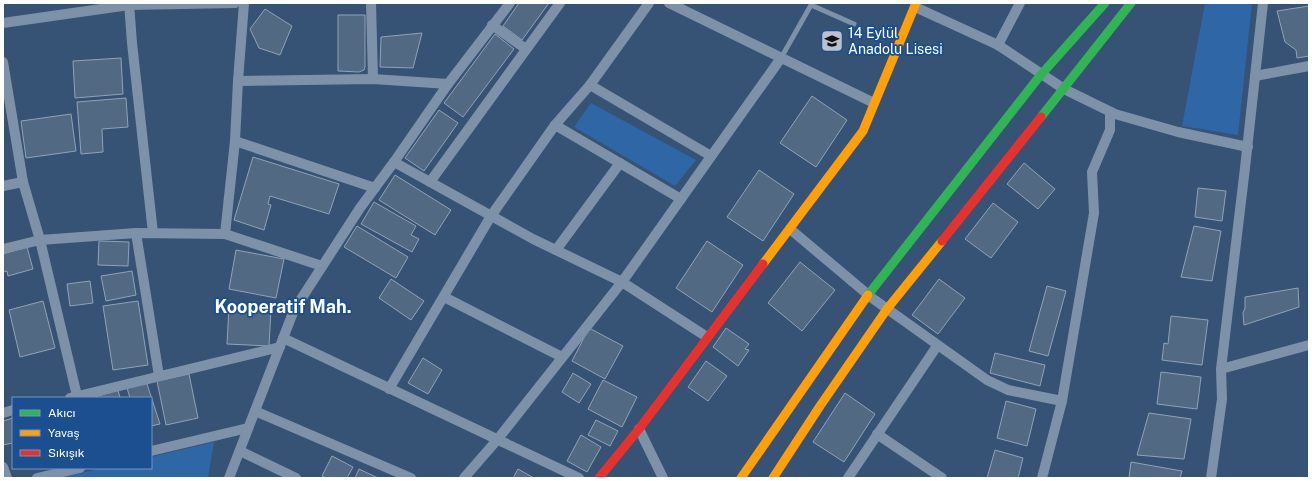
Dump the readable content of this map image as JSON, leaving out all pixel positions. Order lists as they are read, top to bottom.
{
  "districts": ["Kooperatif Mah."],
  "places": {
    "school or university": ["14 Eylül Anadolu Lisesi"]
  },
  "legend": ["Akıcı", "Yavaş", "Sıkışık"]
}
